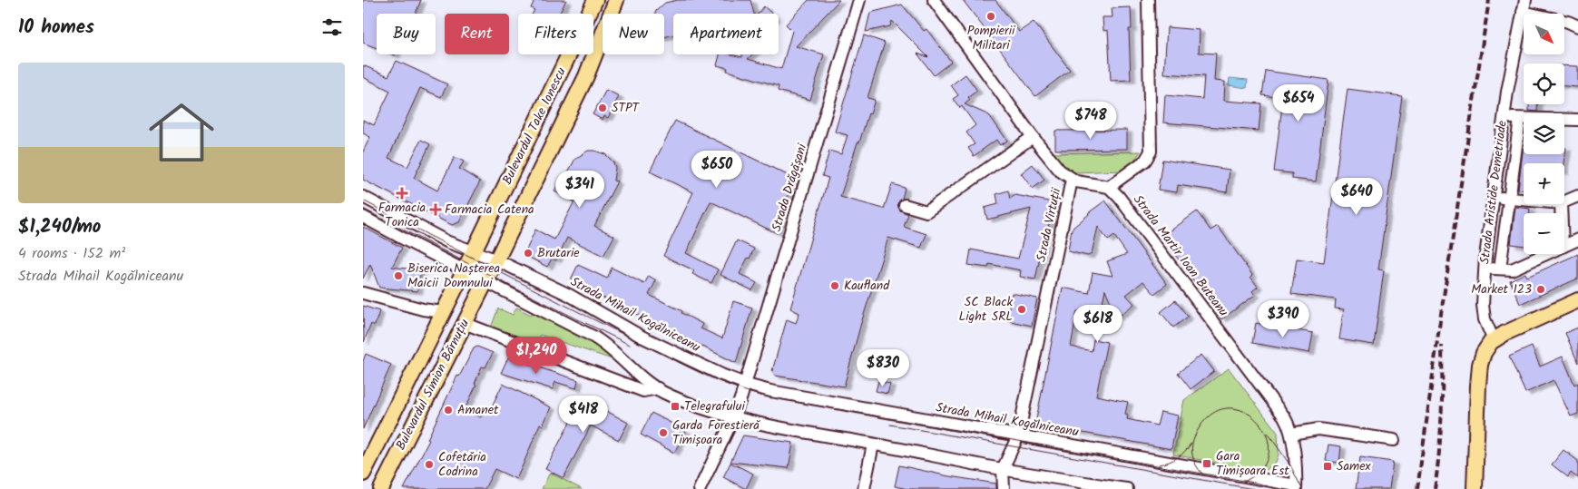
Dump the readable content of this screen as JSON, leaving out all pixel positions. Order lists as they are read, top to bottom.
{
  "streets": {
    "main road": ["Bulevardul Take Ionescu", "Bulevardul Simion Bărnuțiu"],
    "street": [
      "Strada Drăgășani",
      "Strada Aristide Demetriade",
      "Strada Virtuții",
      "Strada Martir Ioan Buteanu",
      "Strada Mihail Kogălniceanu"
    ]
  },
  "crossings": [
    ["Bulevardul Take Ionescu", "Strada Mihail Kogălniceanu"],
    ["Bulevardul Take Ionescu", "Bulevardul Simion Bărnuțiu"],
    ["Strada Drăgășani", "Strada Mihail Kogălniceanu"],
    ["Strada Virtuții", "Strada Martir Ioan Buteanu"],
    ["Strada Virtuții", "Strada Mihail Kogălniceanu"],
    ["Strada Martir Ioan Buteanu", "Strada Mihail Kogălniceanu"],
    ["Strada Mihail Kogălniceanu", "Bulevardul Simion Bărnuțiu"]
  ],
  "places": {
    "other": [
      "Pompierii Militari",
      "STPT",
      "Brutarie",
      "Biserica Nașterea Maicii Domnului",
      "Kaufland",
      "Market 123",
      "SC Black Light SRL",
      "Amanet",
      "Garda Forestieră Timișoara",
      "Cofetăria Codrina"
    ],
    "health": ["Farmacia Tonica", "Farmacia Catena"],
    "transit": ["Telegrafului", "Gara Timișoara Est", "Samex"]
  },
  "north": "bottom right",
  "page": {
    "heading": "10 homes",
    "map_buttons": ["+", "−"],
    "chip": [
      "Buy",
      "Rent",
      "Filters",
      "New",
      "Apartment"
    ],
    "list": [
      {
        "name": "$1,240/mo",
        "note": "4 rooms · 152 m² · Strada Mihail Kogălniceanu"
      }
    ],
    "price": [
      "$654",
      "$748",
      "$650",
      "$341",
      "$640",
      "$390",
      "$618",
      "$1,240",
      "$830",
      "$418"
    ]
  }
}
